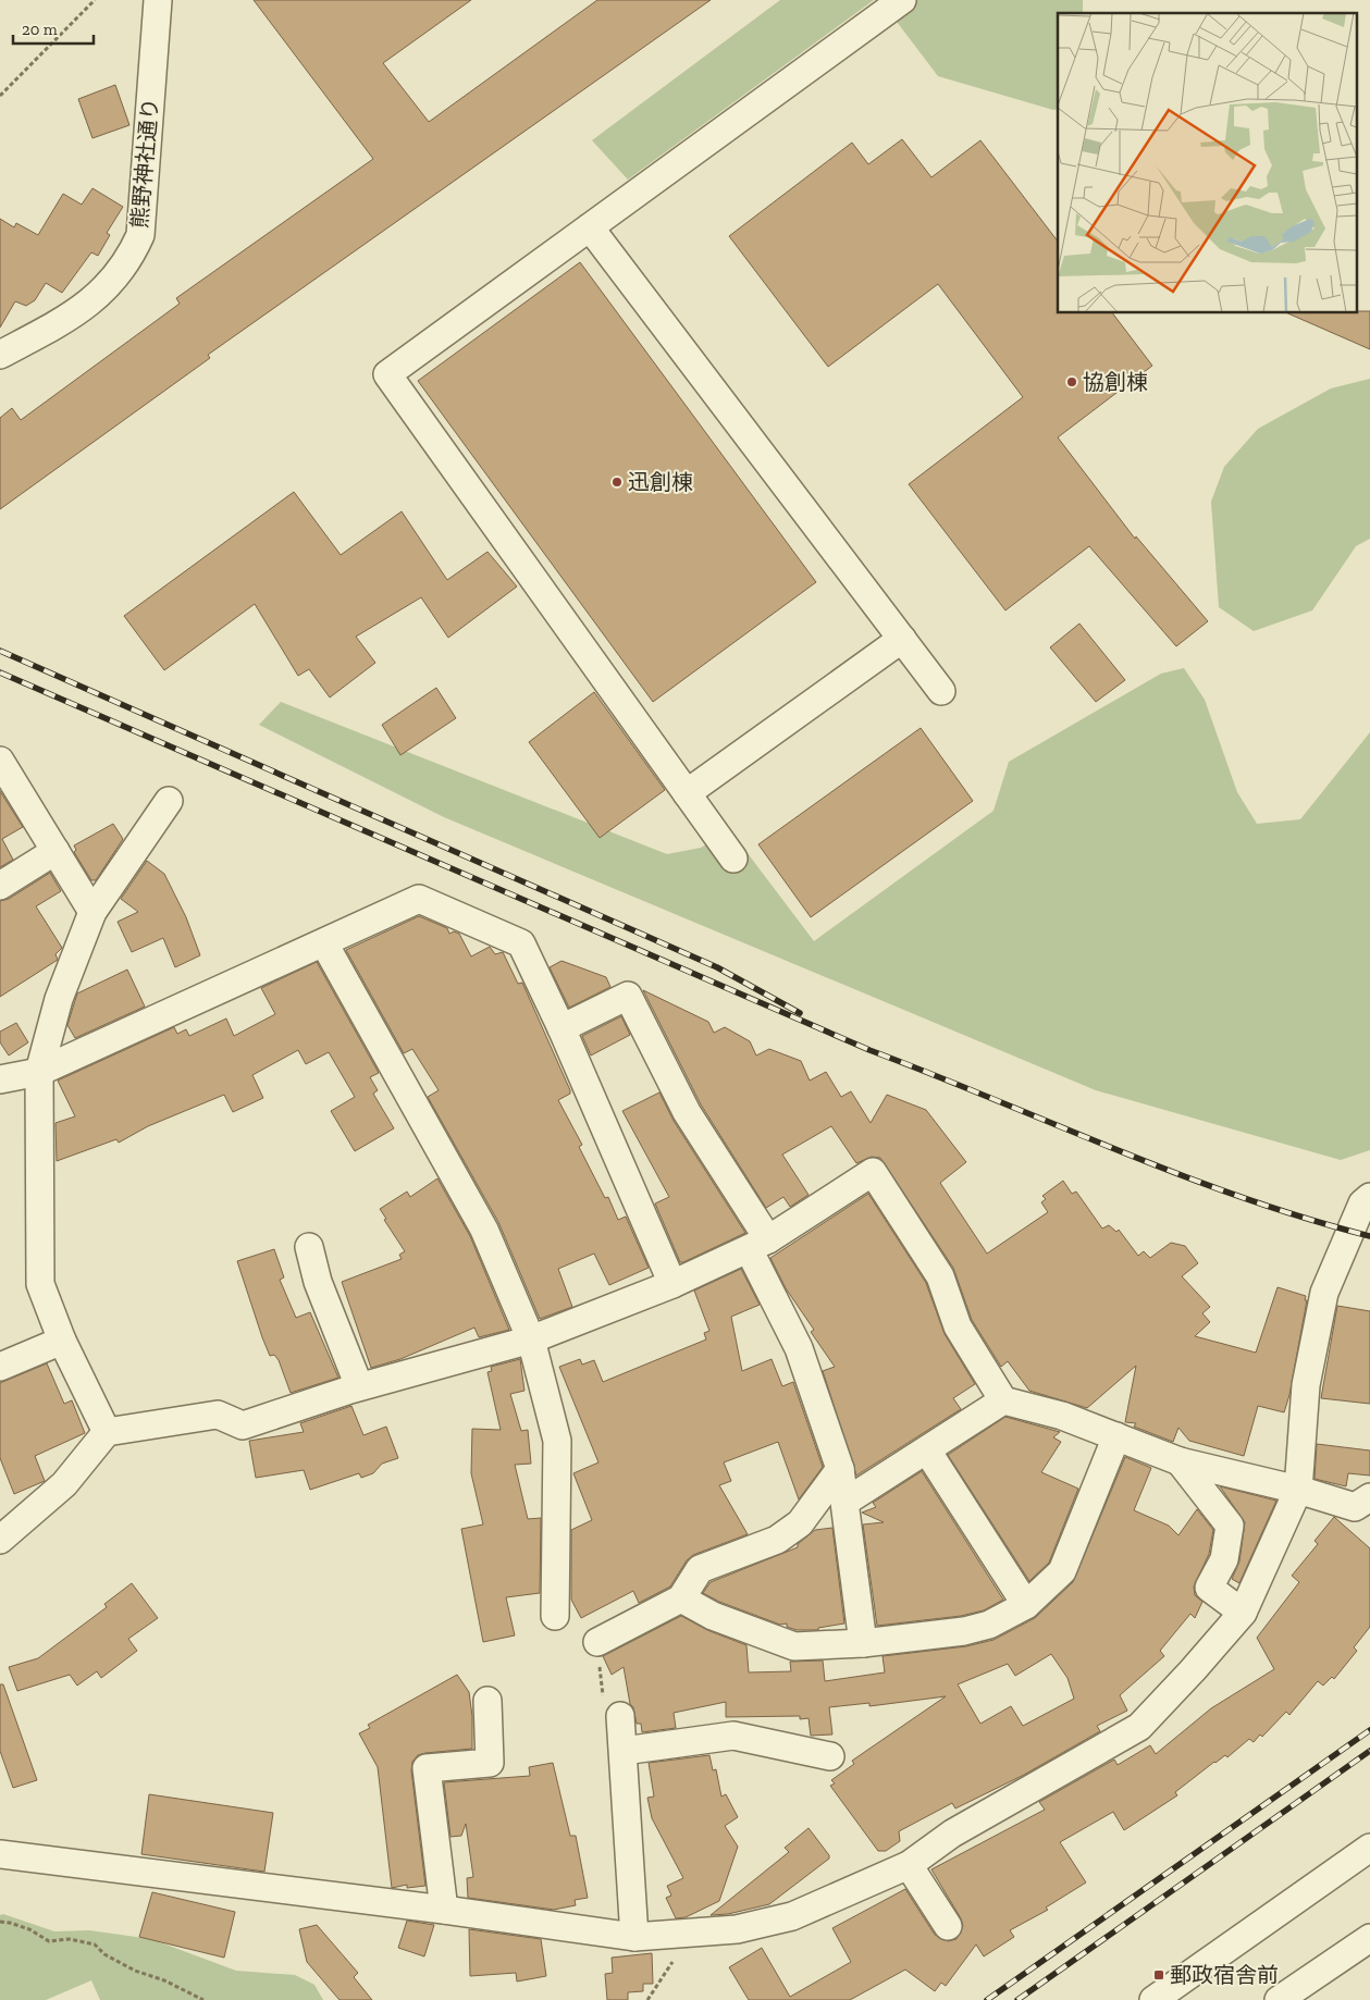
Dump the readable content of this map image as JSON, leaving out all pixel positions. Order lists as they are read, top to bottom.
{
  "streets": {
    "street": ["熊野神社通り"]
  },
  "places": {
    "other": ["協創棟", "迅創棟"],
    "transit": ["郵政宿舎前"]
  },
  "scale_bar": "20 m"
}
